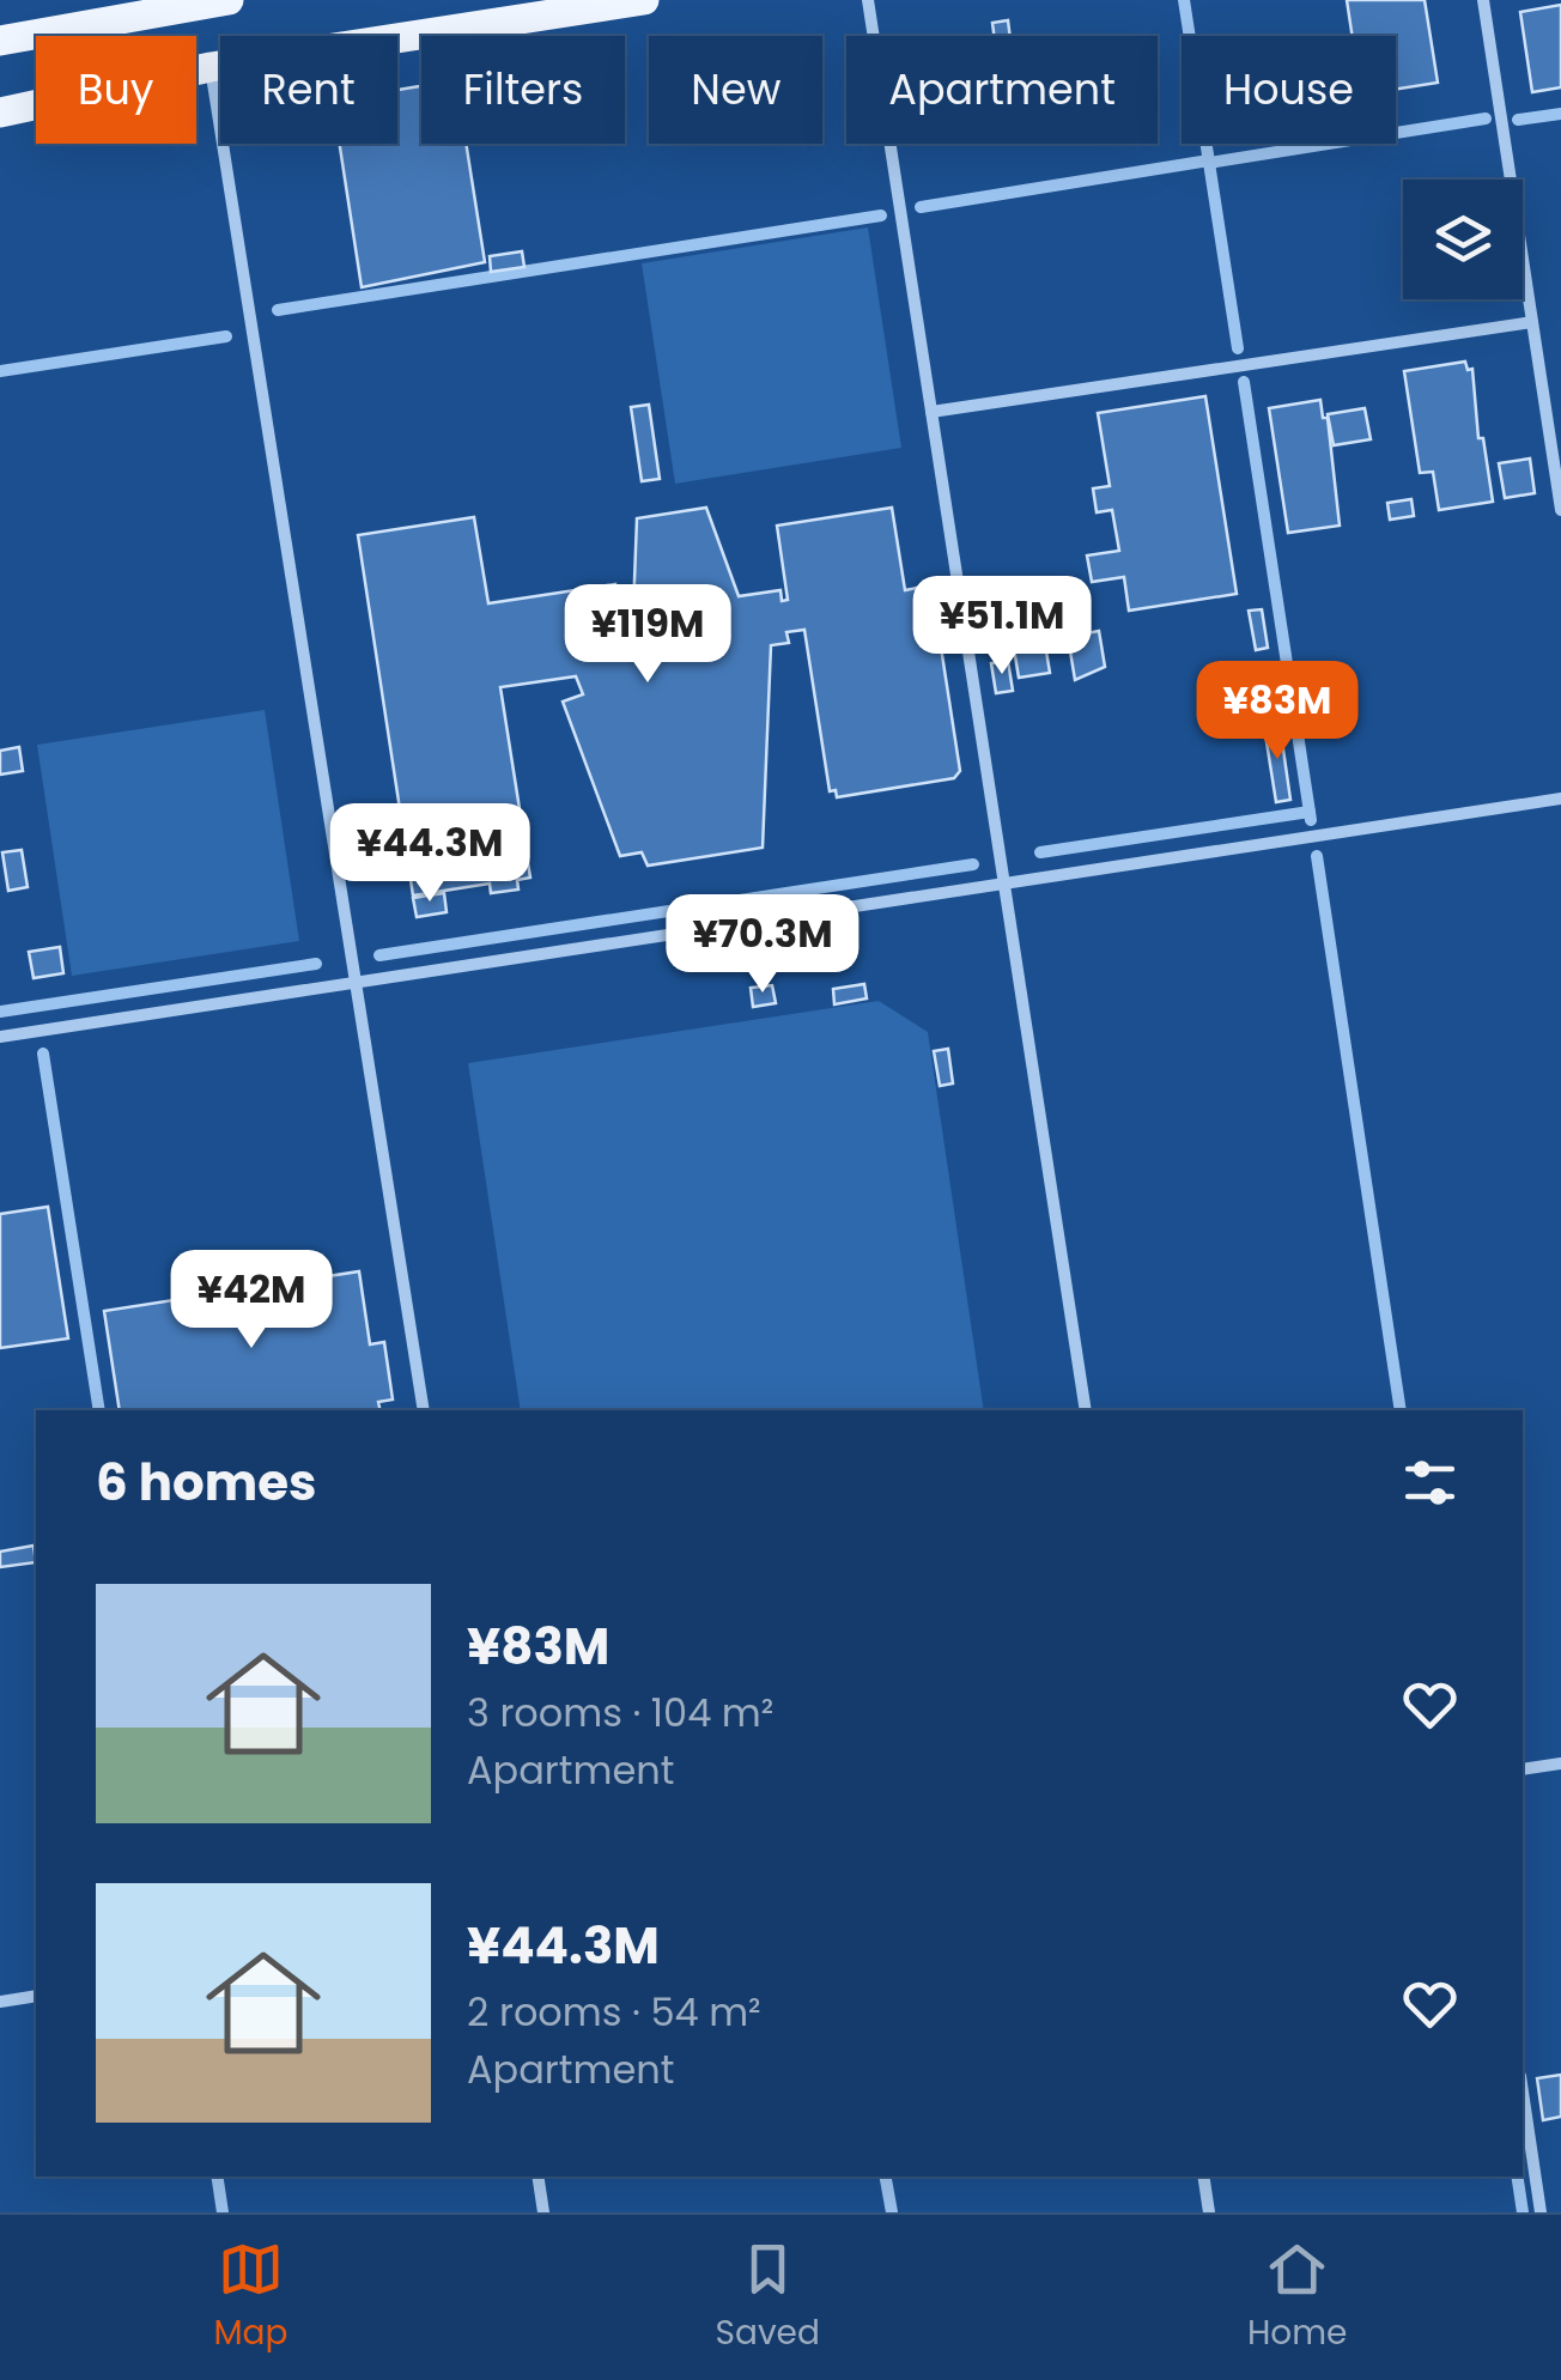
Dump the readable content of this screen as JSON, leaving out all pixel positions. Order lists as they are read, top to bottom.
{
  "page": {
    "chip": [
      "Buy",
      "Rent",
      "Filters",
      "New",
      "Apartment",
      "House"
    ],
    "price": [
      "¥51.1M",
      "¥119M",
      "¥83M",
      "¥44.3M",
      "¥70.3M",
      "¥42M"
    ],
    "heading": "6 homes",
    "list": [
      {
        "name": "¥83M",
        "note": "3 rooms · 104 m² · Apartment"
      },
      {
        "name": "¥44.3M",
        "note": "2 rooms · 54 m² · Apartment"
      }
    ],
    "tabs": ["Map", "Saved", "Home"]
  }
}
